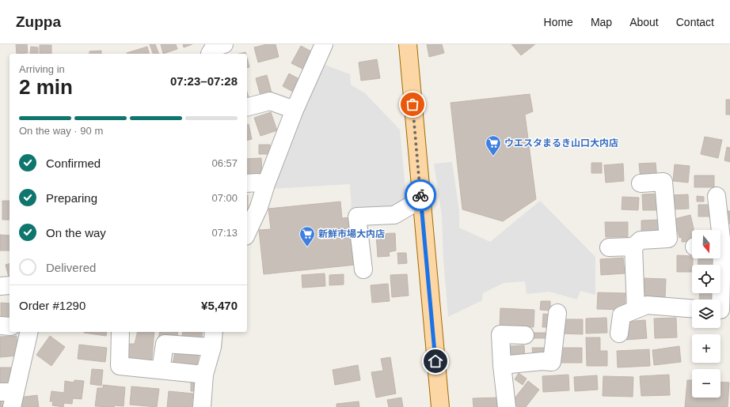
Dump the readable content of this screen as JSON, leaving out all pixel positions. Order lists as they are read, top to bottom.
{
  "places": {
    "supermarket": ["ウエスタまるき山口大内店", "新鮮市場大内店"]
  },
  "north": "bottom",
  "page": {
    "header": "Zuppa",
    "nav": [
      "Home",
      "Map",
      "About",
      "Contact"
    ],
    "heading": ["2 min", "Arriving in", "07:23–07:28"],
    "panel": ["Order #1290", "¥5,470"],
    "bar": "On the way · 90 m",
    "list": [
      ["Confirmed", "06:57"],
      ["Preparing", "07:00"],
      ["On the way", "07:13"],
      "Delivered"
    ],
    "map_buttons": ["+", "−"]
  }
}
